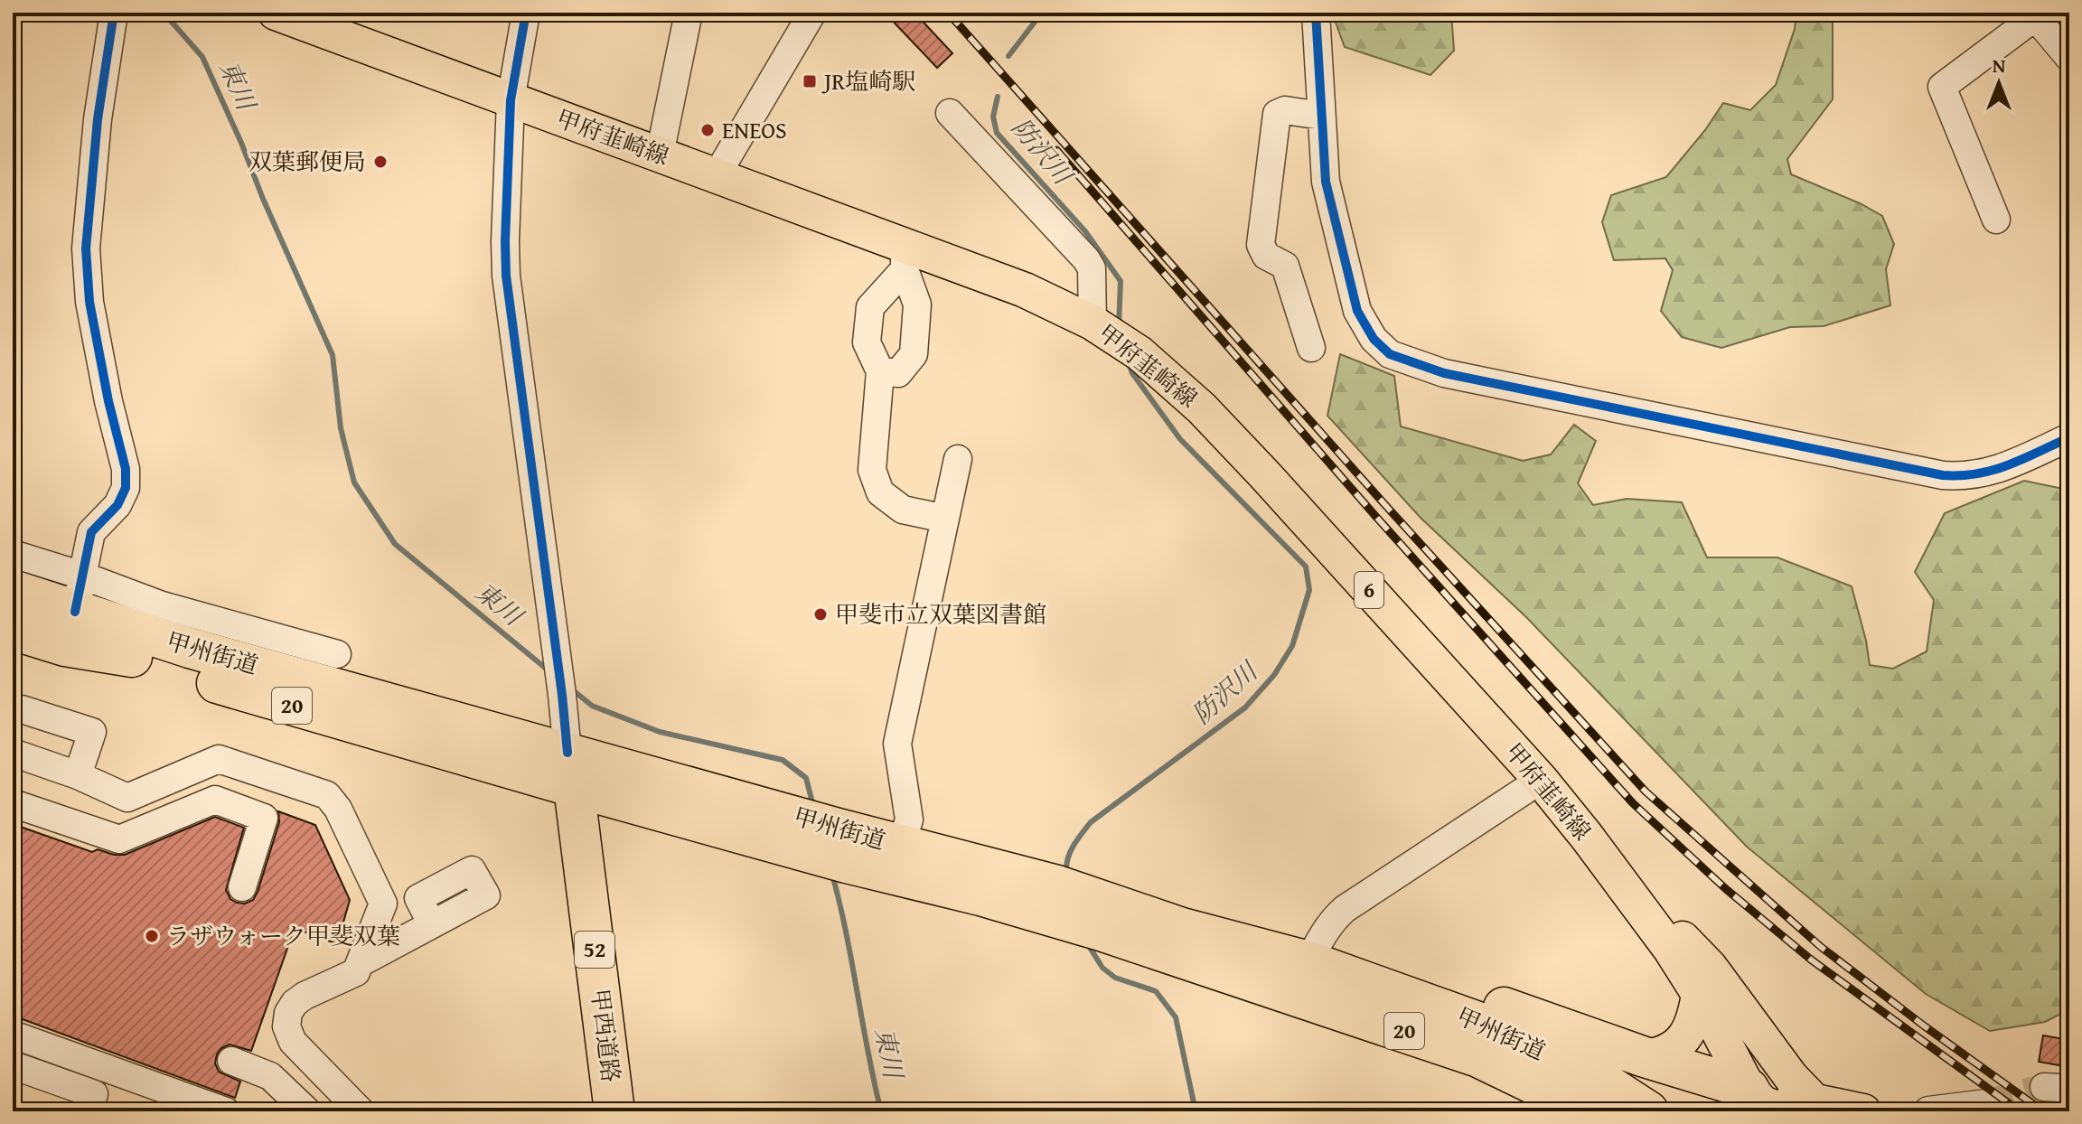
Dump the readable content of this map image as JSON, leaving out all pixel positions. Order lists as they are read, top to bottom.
{
  "streets": {
    "highway": [
      "甲州街道",
      "20",
      "52",
      "甲西道路"
    ],
    "main road": ["甲府韮崎線", "6"]
  },
  "crossings": [
    ["甲州街道", "20"],
    ["甲州街道", "甲西道路"]
  ],
  "water": ["東川", "防沢川"],
  "places": {
    "transit": ["JR塩崎駅"],
    "other": [
      "ENEOS",
      "双葉郵便局",
      "甲斐市立双葉図書館",
      "ラザウォーク甲斐双葉"
    ]
  },
  "north": "top"
}
